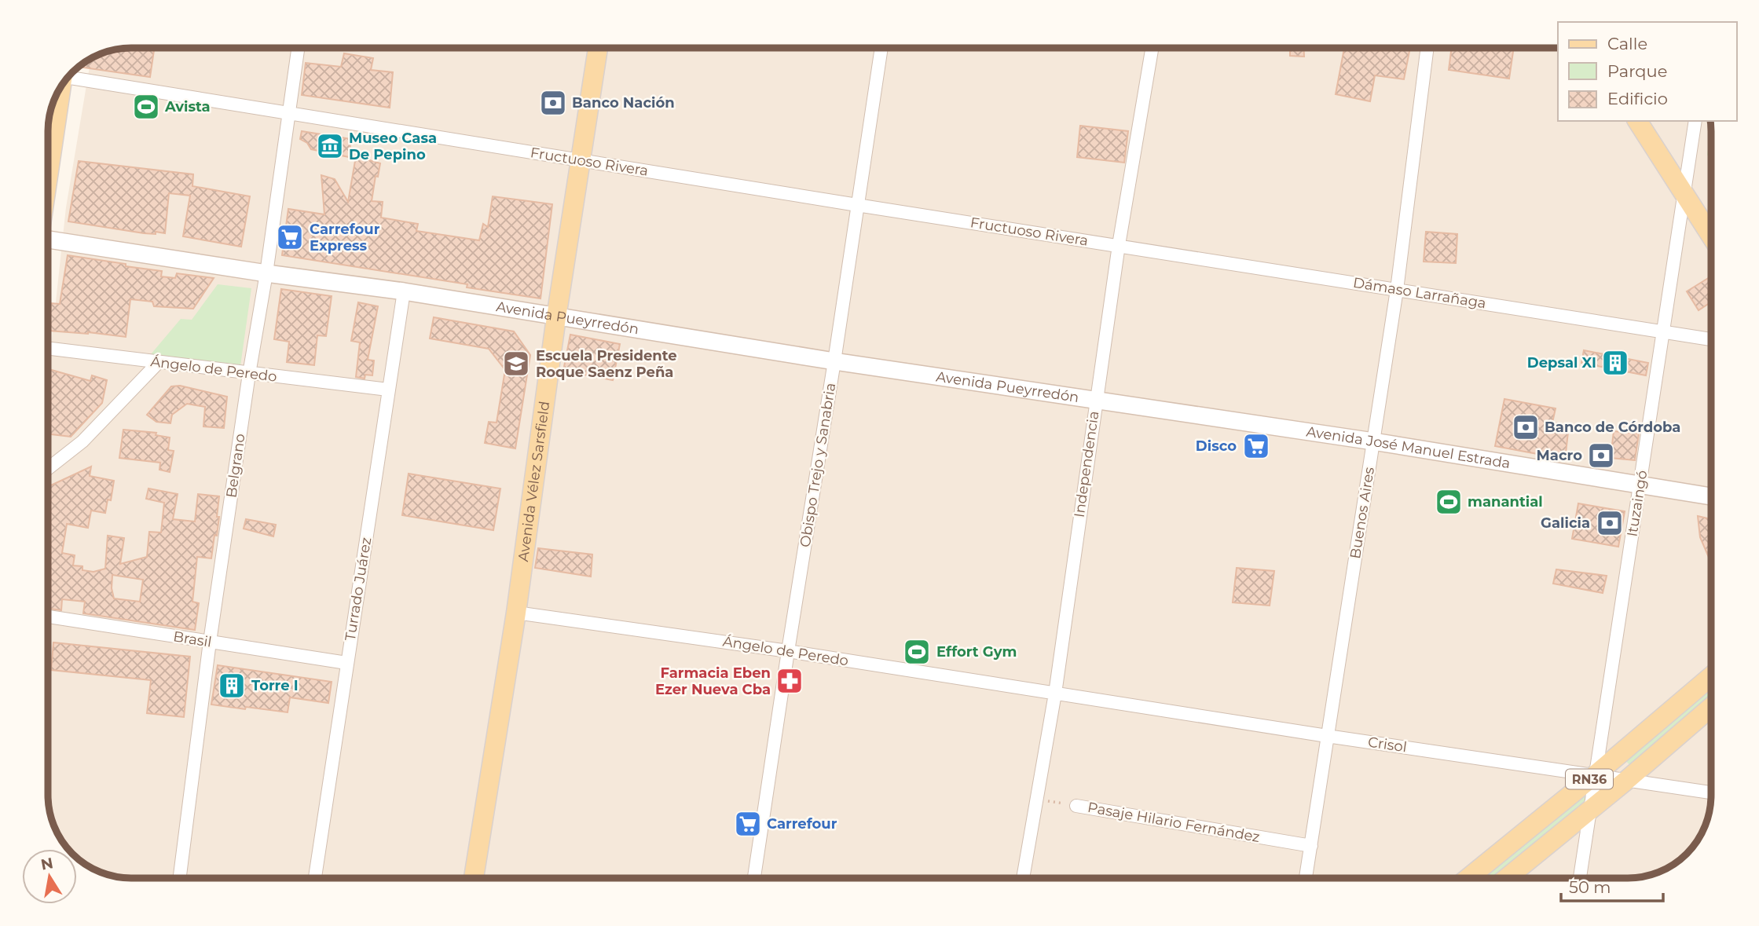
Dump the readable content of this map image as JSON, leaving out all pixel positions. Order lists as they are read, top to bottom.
{
  "streets": {
    "main road": [
      "Avenida Pueyrredón",
      "Avenida José Manuel Estrada",
      "Avenida Vélez Sarsfield",
      "RN36"
    ],
    "street": [
      "Fructuoso Rivera",
      "Dámaso Larrañaga",
      "Ángelo de Peredo",
      "Independencia",
      "Obispo Trejo y Sanabria",
      "Belgrano",
      "Ituzaingó",
      "Buenos Aires",
      "Turrado Juárez",
      "Brasil",
      "Crisol",
      "Pasaje Hilario Fernández"
    ]
  },
  "crossings": [
    ["Fructuoso Rivera", "Dámaso Larrañaga"],
    ["Fructuoso Rivera", "Independencia"],
    ["Fructuoso Rivera", "Obispo Trejo y Sanabria"],
    ["Fructuoso Rivera", "Belgrano"],
    ["Fructuoso Rivera", "Avenida Vélez Sarsfield"],
    ["Dámaso Larrañaga", "Independencia"],
    ["Dámaso Larrañaga", "Ituzaingó"],
    ["Dámaso Larrañaga", "Buenos Aires"],
    ["Avenida Pueyrredón", "Avenida José Manuel Estrada"],
    ["Avenida Pueyrredón", "Independencia"],
    ["Avenida Pueyrredón", "Obispo Trejo y Sanabria"],
    ["Avenida Pueyrredón", "Belgrano"],
    ["Avenida Pueyrredón", "Avenida Vélez Sarsfield"],
    ["Avenida Pueyrredón", "Turrado Juárez"],
    ["Ángelo de Peredo", "Independencia"],
    ["Ángelo de Peredo", "Obispo Trejo y Sanabria"],
    ["Ángelo de Peredo", "Belgrano"],
    ["Ángelo de Peredo", "Avenida Vélez Sarsfield"],
    ["Ángelo de Peredo", "Turrado Juárez"],
    ["Ángelo de Peredo", "Crisol"],
    ["Avenida José Manuel Estrada", "Independencia"],
    ["Avenida José Manuel Estrada", "Ituzaingó"],
    ["Avenida José Manuel Estrada", "Buenos Aires"],
    ["Independencia", "Crisol"],
    ["Independencia", "Pasaje Hilario Fernández"],
    ["Belgrano", "Brasil"],
    ["Ituzaingó", "Crisol"],
    ["Ituzaingó", "RN36"],
    ["Buenos Aires", "Crisol"],
    ["Buenos Aires", "Pasaje Hilario Fernández"],
    ["Turrado Juárez", "Brasil"],
    ["Crisol", "RN36"]
  ],
  "places": {
    "bank": [
      "Banco Nación",
      "Banco de Córdoba",
      "Macro",
      "Galicia"
    ],
    "sports": ["Avista", "manantial", "Effort Gym"],
    "museum": ["Museo Casa De Pepino"],
    "supermarket": ["Carrefour Express", "Disco", "Carrefour"],
    "building": ["Depsal XI", "Torre I"],
    "school or university": ["Escuela Presidente Roque Saenz Peña"],
    "pharmacy": ["Farmacia Eben Ezer Nueva Cba"]
  },
  "legend": ["Calle", "Parque", "Edificio"],
  "scale_bar": "50 m",
  "north": "top"
}
